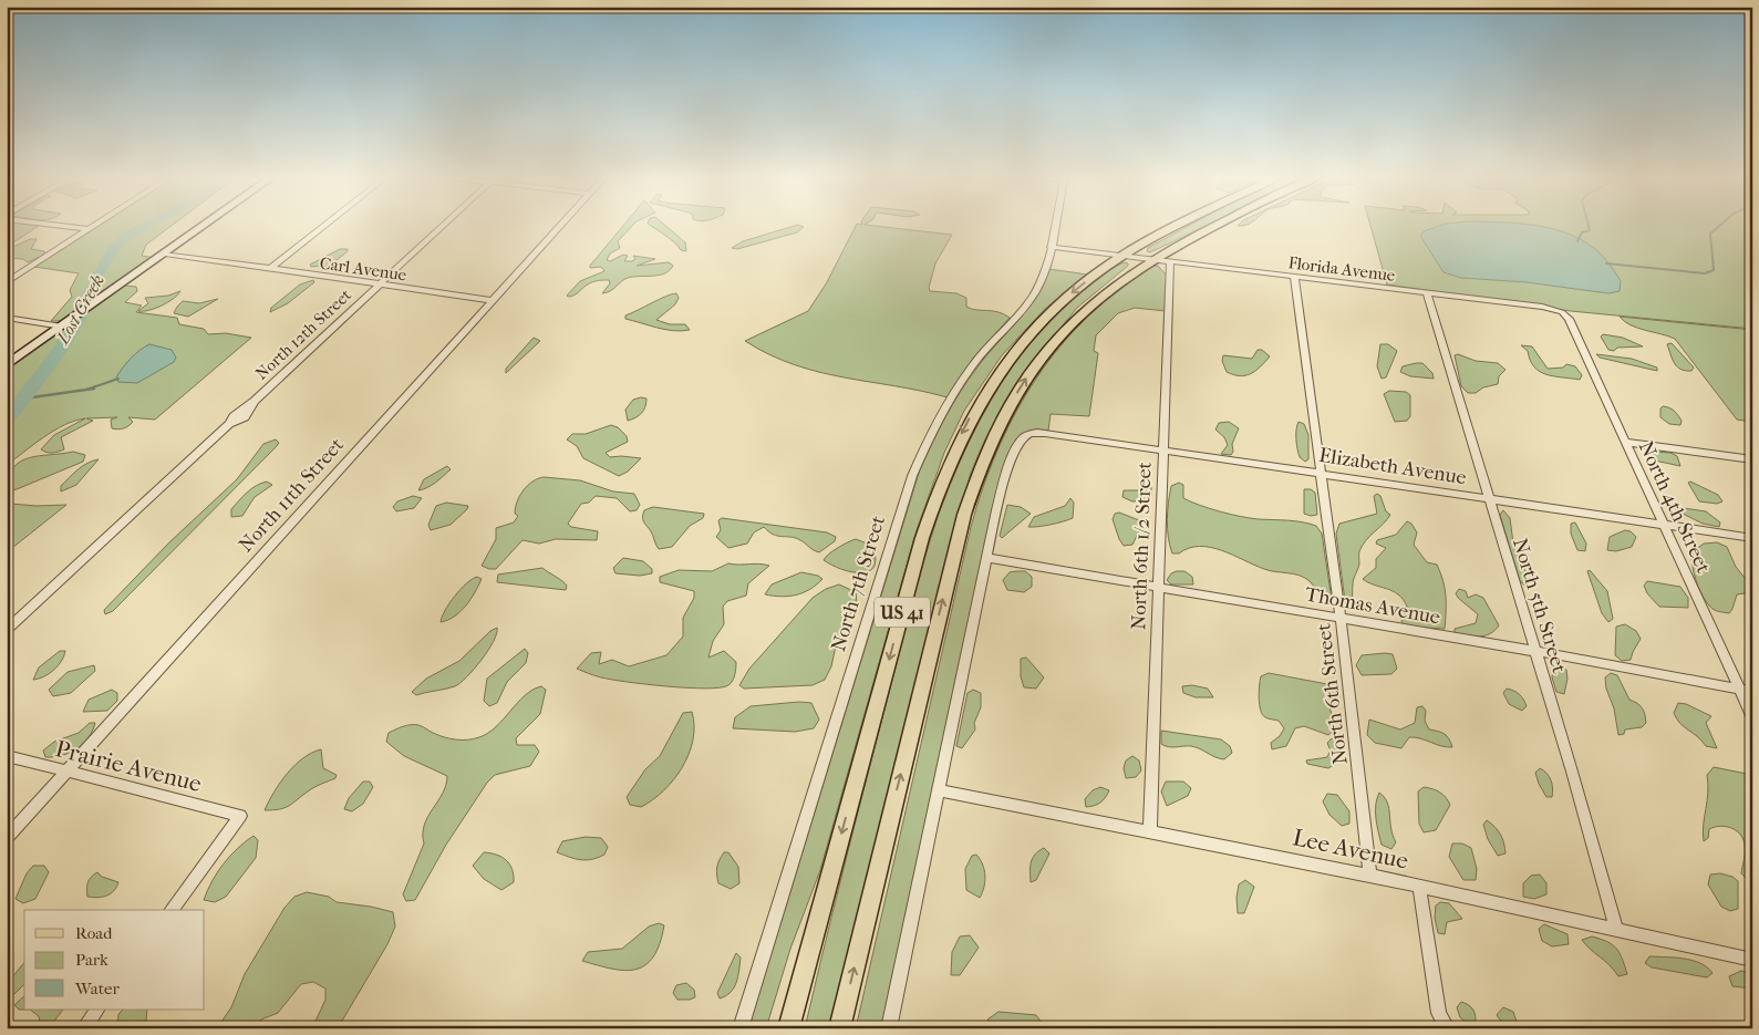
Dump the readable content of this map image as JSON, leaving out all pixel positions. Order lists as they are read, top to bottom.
{
  "streets": {
    "main road": ["US 41"],
    "street": [
      "Carl Avenue",
      "Florida Avenue",
      "North 12th Street",
      "Elizabeth Avenue",
      "North 11th Street",
      "North 4th Street",
      "North 6th 1/2 Street",
      "North 7th Street",
      "Thomas Avenue",
      "North 5th Street",
      "North 6th Street",
      "Prairie Avenue",
      "Lee Avenue"
    ]
  },
  "crossings": [
    ["Carl Avenue", "North 12th Street"],
    ["Carl Avenue", "North 11th Street"],
    ["Florida Avenue", "North 4th Street"],
    ["Florida Avenue", "North 6th 1/2 Street"],
    ["Florida Avenue", "North 7th Street"],
    ["Florida Avenue", "North 5th Street"],
    ["Florida Avenue", "US 41"],
    ["Florida Avenue", "North 6th Street"],
    ["Elizabeth Avenue", "North 4th Street"],
    ["Elizabeth Avenue", "North 6th 1/2 Street"],
    ["Elizabeth Avenue", "Thomas Avenue"],
    ["Elizabeth Avenue", "North 5th Street"],
    ["Elizabeth Avenue", "North 6th Street"],
    ["North 11th Street", "Prairie Avenue"],
    ["North 4th Street", "Thomas Avenue"],
    ["North 6th 1/2 Street", "Thomas Avenue"],
    ["North 6th 1/2 Street", "Lee Avenue"],
    ["Thomas Avenue", "North 5th Street"],
    ["Thomas Avenue", "North 6th Street"],
    ["North 5th Street", "Lee Avenue"],
    ["North 6th Street", "Lee Avenue"]
  ],
  "water": ["Lost Creek"],
  "legend": ["Road", "Park", "Water"]
}
